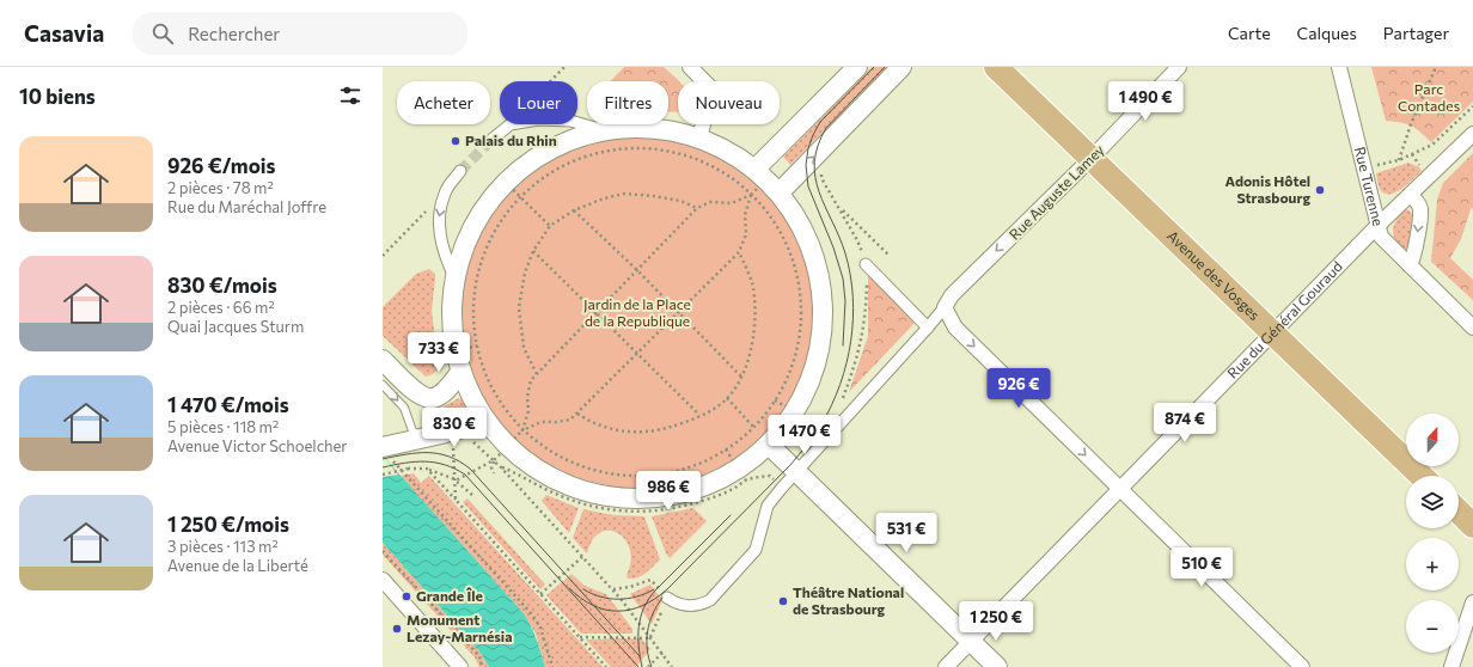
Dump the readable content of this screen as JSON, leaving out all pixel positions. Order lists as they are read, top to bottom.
{
  "streets": {
    "main road": ["Avenue des Vosges"],
    "street": ["Rue Turenne", "Rue Auguste Lamey", "Rue du Général Gouraud"]
  },
  "crossings": [
    ["Rue Turenne", "Rue du Général Gouraud"],
    ["Rue Auguste Lamey", "Avenue des Vosges"],
    ["Avenue des Vosges", "Rue du Général Gouraud"]
  ],
  "one_way": ["Rue Auguste Lamey"],
  "parks": ["Parc Contades", "Jardin de la Place de la Republique"],
  "places": [
    "Palais du Rhin",
    "Adonis Hôtel Strasbourg",
    "Grande Île",
    "Théâtre National de Strasbourg",
    "Monument Lezay-Marnésia"
  ],
  "north": "top",
  "page": {
    "header": "Casavia",
    "search": "Rechercher",
    "nav": ["Carte", "Calques", "Partager"],
    "heading": "10 biens",
    "price": [
      "1 490 €",
      "733 €",
      "926 €",
      "874 €",
      "830 €",
      "1 470 €",
      "986 €",
      "531 €",
      "510 €",
      "1 250 €"
    ],
    "chip": [
      "Acheter",
      "Louer",
      "Filtres",
      "Nouveau"
    ],
    "list": [
      {
        "name": "926 €/mois",
        "note": "2 pièces · 78 m² · Rue du Maréchal Joffre"
      },
      {
        "name": "830 €/mois",
        "note": "2 pièces · 66 m² · Quai Jacques Sturm"
      },
      {
        "name": "1 470 €/mois",
        "note": "5 pièces · 118 m² · Avenue Victor Schoelcher"
      },
      {
        "name": "1 250 €/mois",
        "note": "3 pièces · 113 m² · Avenue de la Liberté"
      }
    ],
    "map_buttons": ["+", "−"]
  }
}
